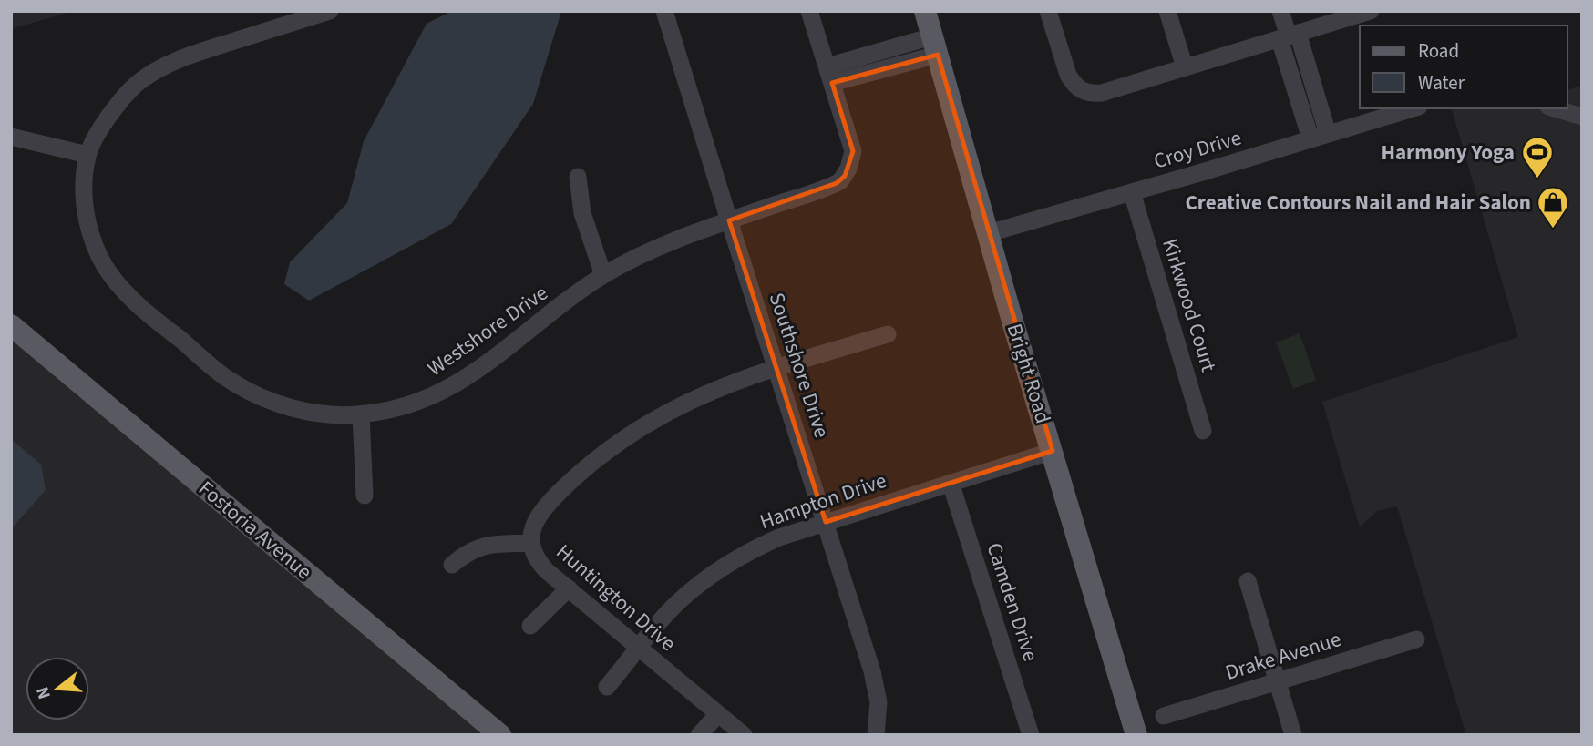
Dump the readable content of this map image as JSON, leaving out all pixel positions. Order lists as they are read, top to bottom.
{
  "streets": {
    "main road": ["Bright Road", "Fostoria Avenue"],
    "street": [
      "Croy Drive",
      "Kirkwood Court",
      "Westshore Drive",
      "Southshore Drive",
      "Hampton Drive",
      "Huntington Drive",
      "Camden Drive",
      "Drake Avenue"
    ]
  },
  "crossings": [
    ["Croy Drive", "Kirkwood Court"],
    ["Croy Drive", "Bright Road"],
    ["Westshore Drive", "Southshore Drive"],
    ["Southshore Drive", "Hampton Drive"],
    ["Southshore Drive", "Huntington Drive"],
    ["Bright Road", "Hampton Drive"],
    ["Hampton Drive", "Huntington Drive"],
    ["Hampton Drive", "Camden Drive"]
  ],
  "places": {
    "sports": ["Harmony Yoga"],
    "shop": ["Creative Contours Nail and Hair Salon"]
  },
  "legend": ["Road", "Water"],
  "north": "left"
}
